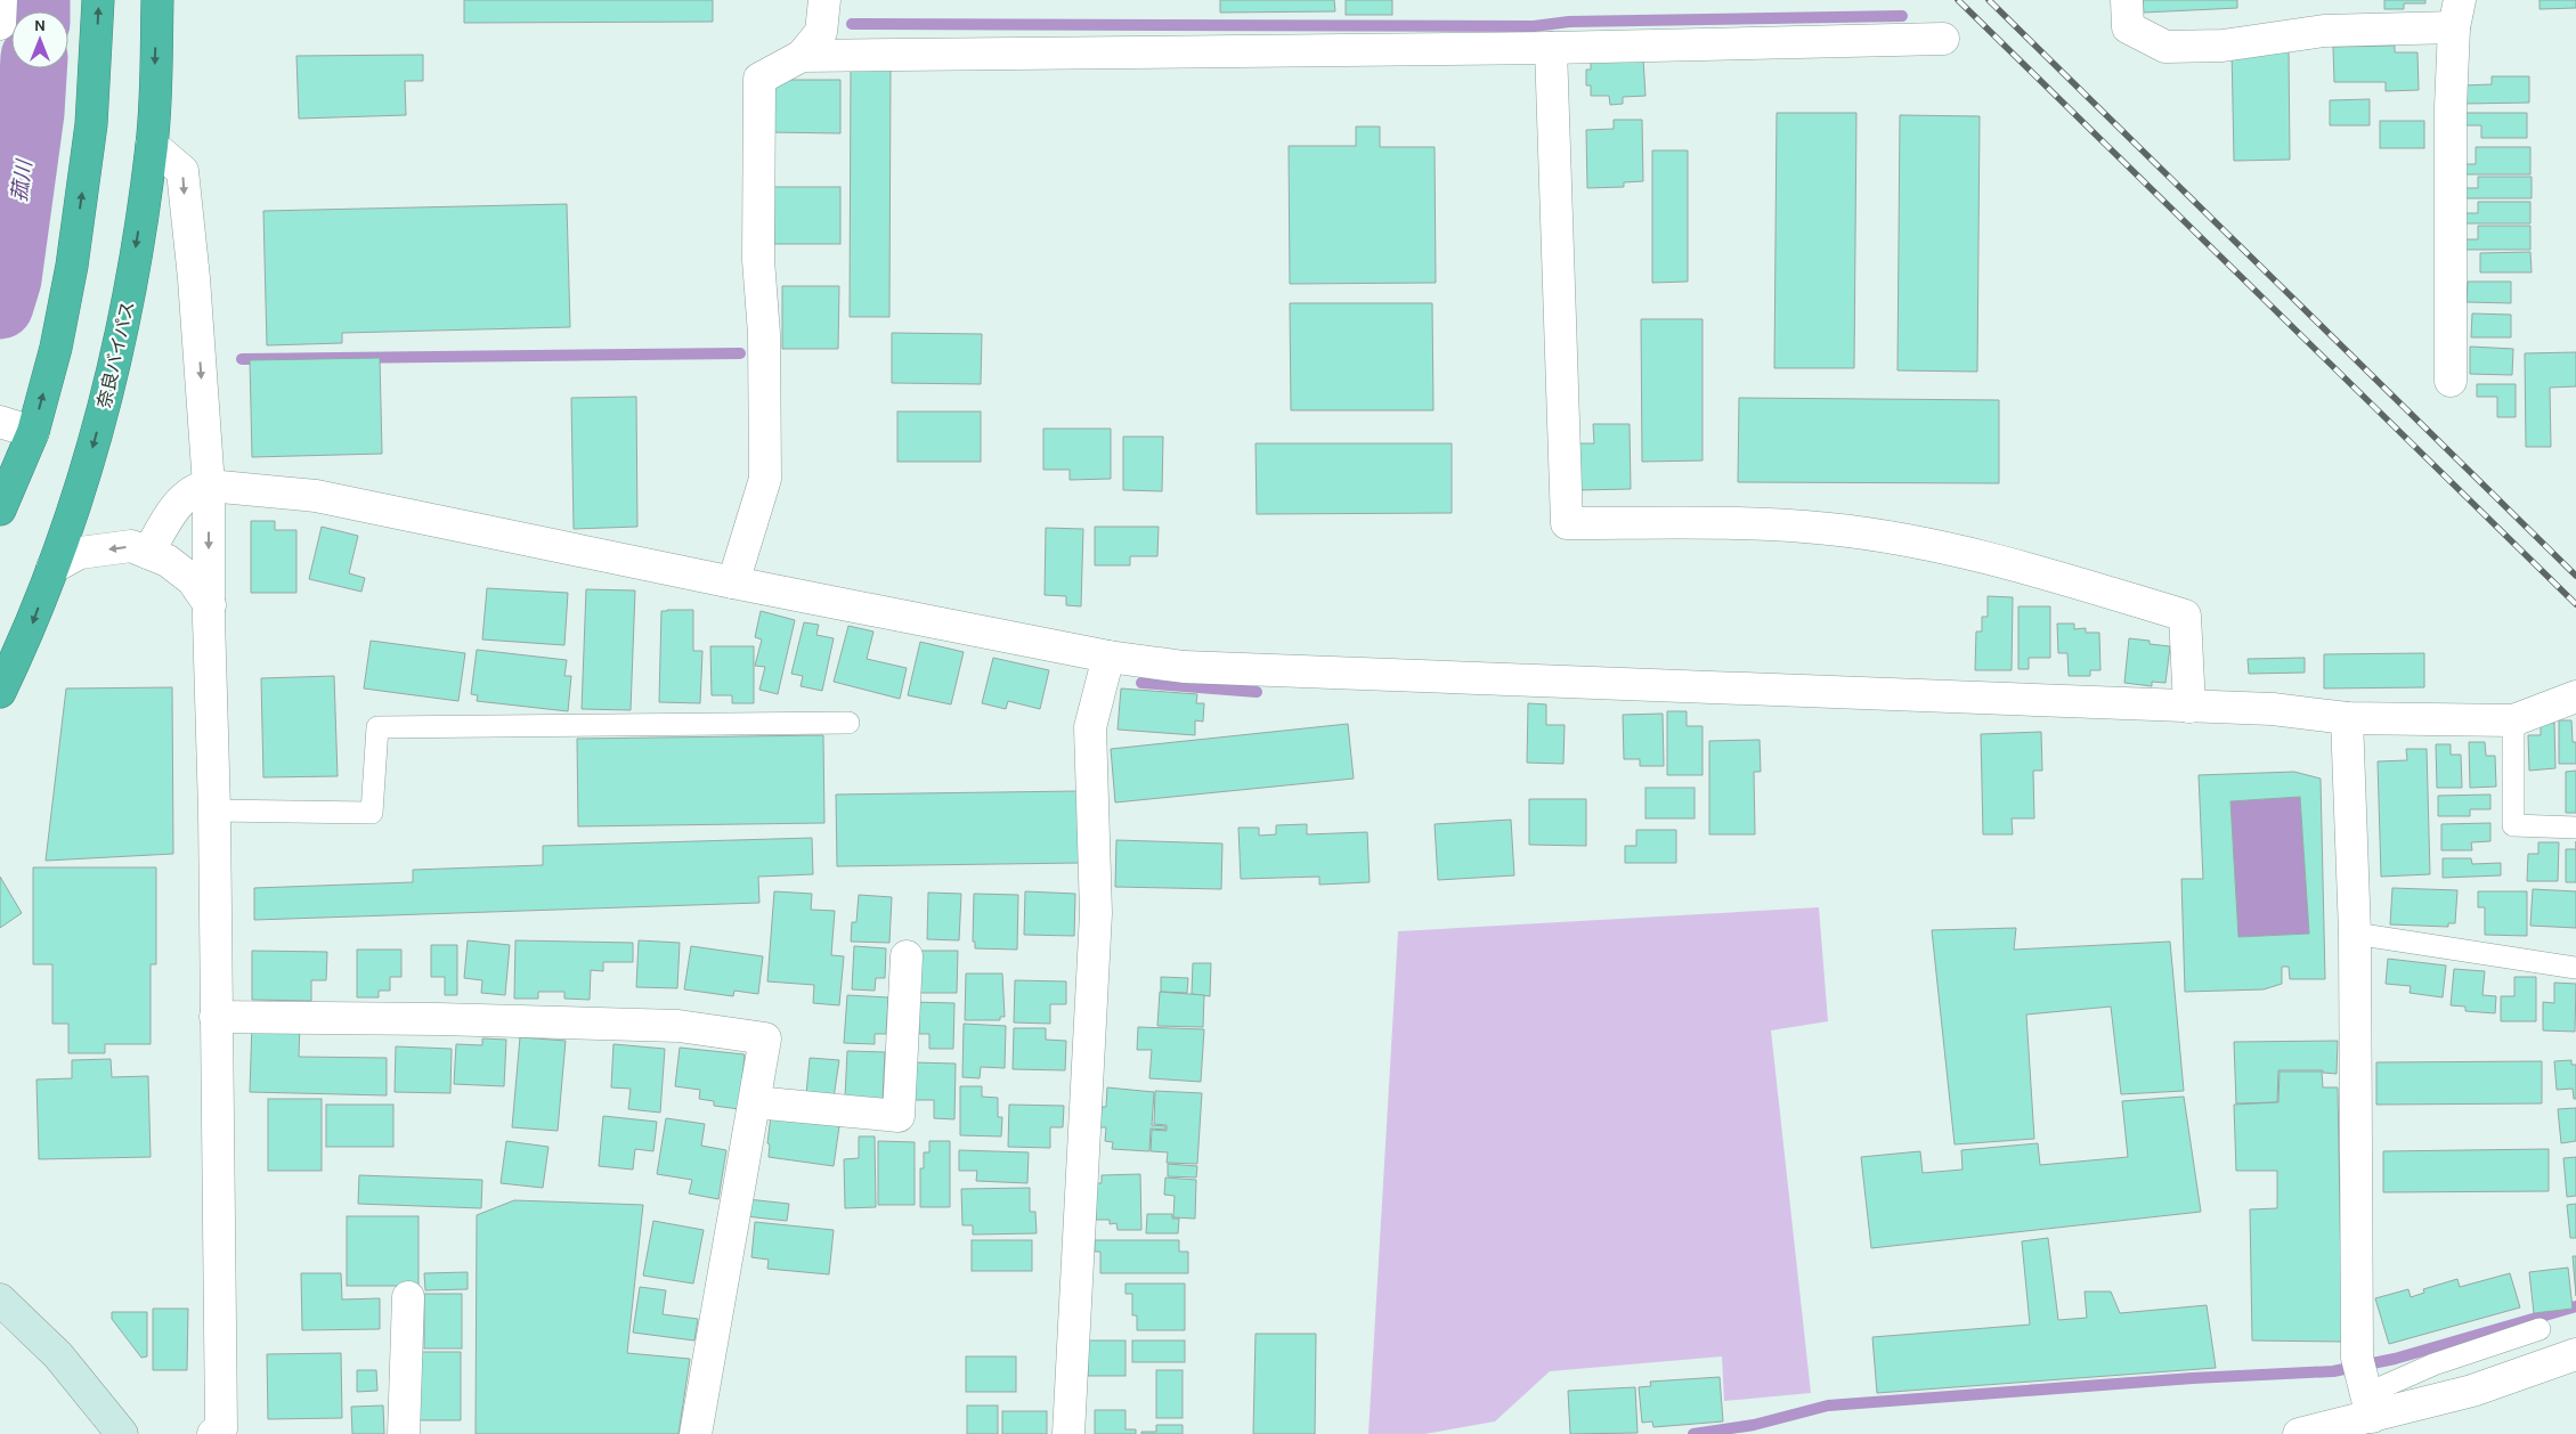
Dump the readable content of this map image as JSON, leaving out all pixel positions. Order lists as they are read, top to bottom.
{
  "streets": {
    "highway": ["奈良バイパス"]
  },
  "water": ["菰川"],
  "north": "top"
}
